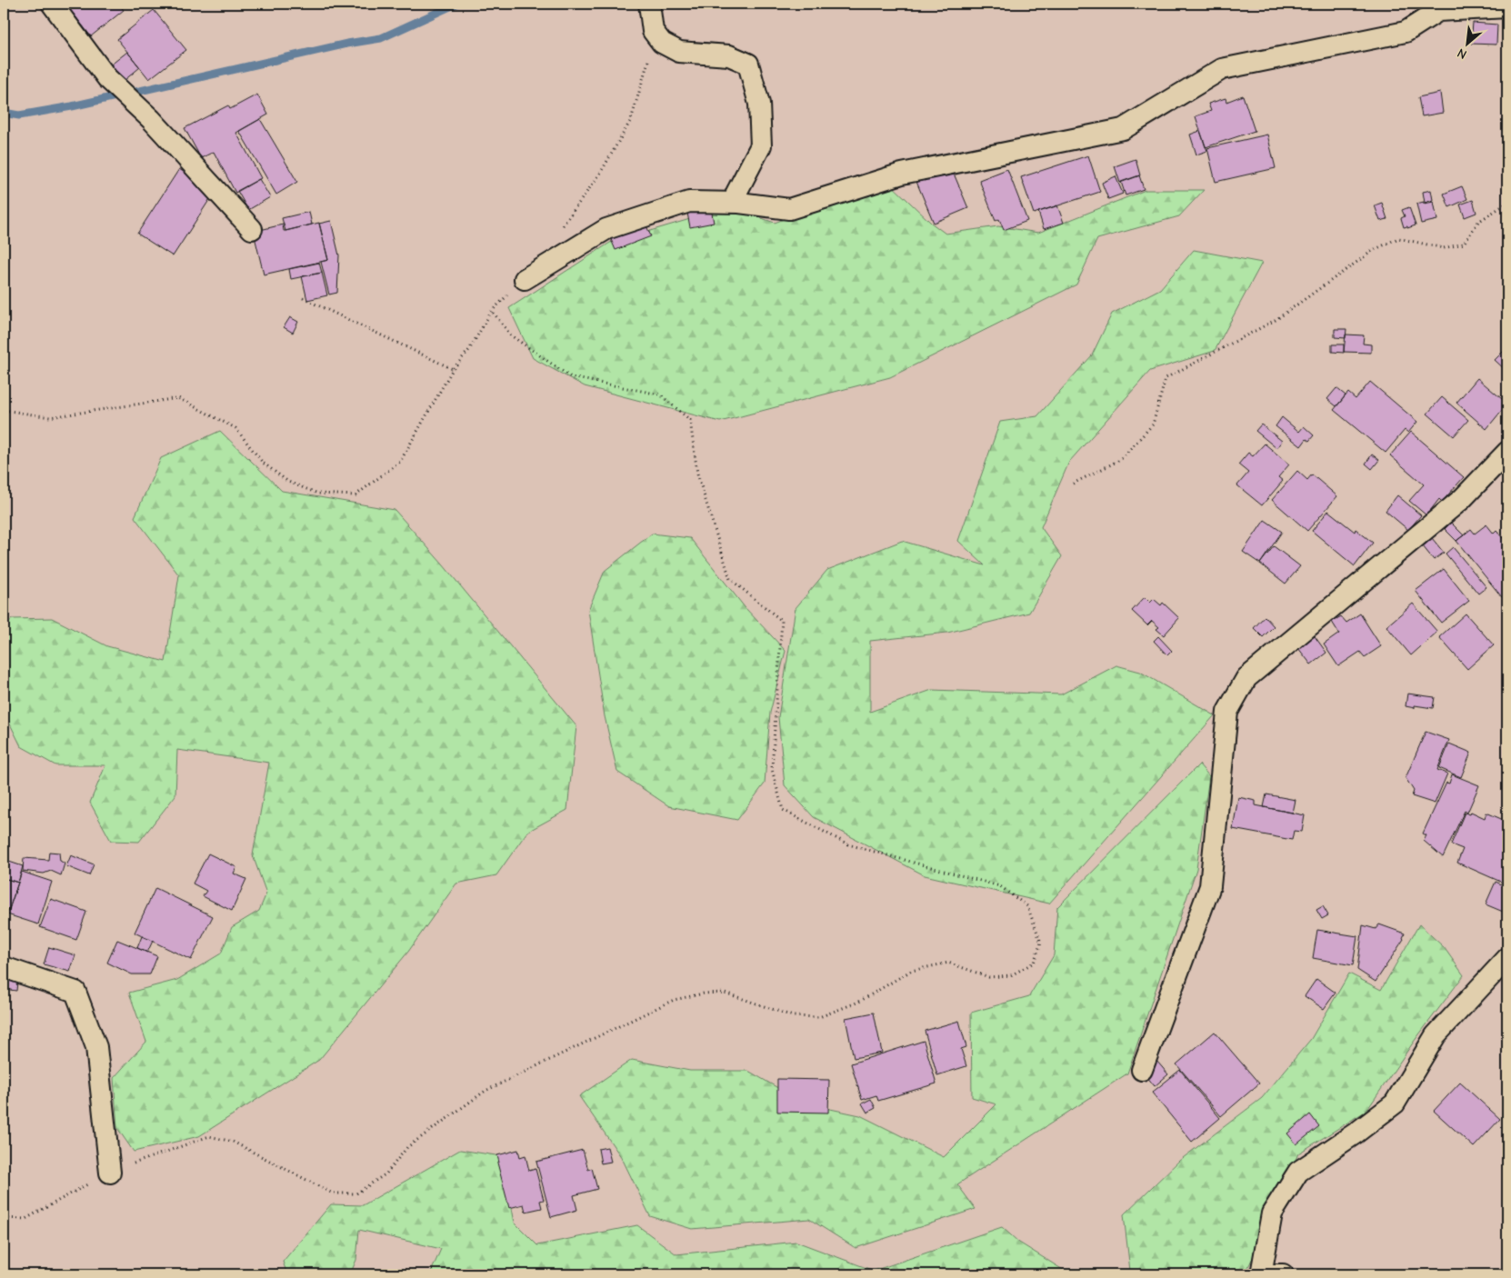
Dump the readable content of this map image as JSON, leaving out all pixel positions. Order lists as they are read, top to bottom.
{
  "north": "bottom left"
}
